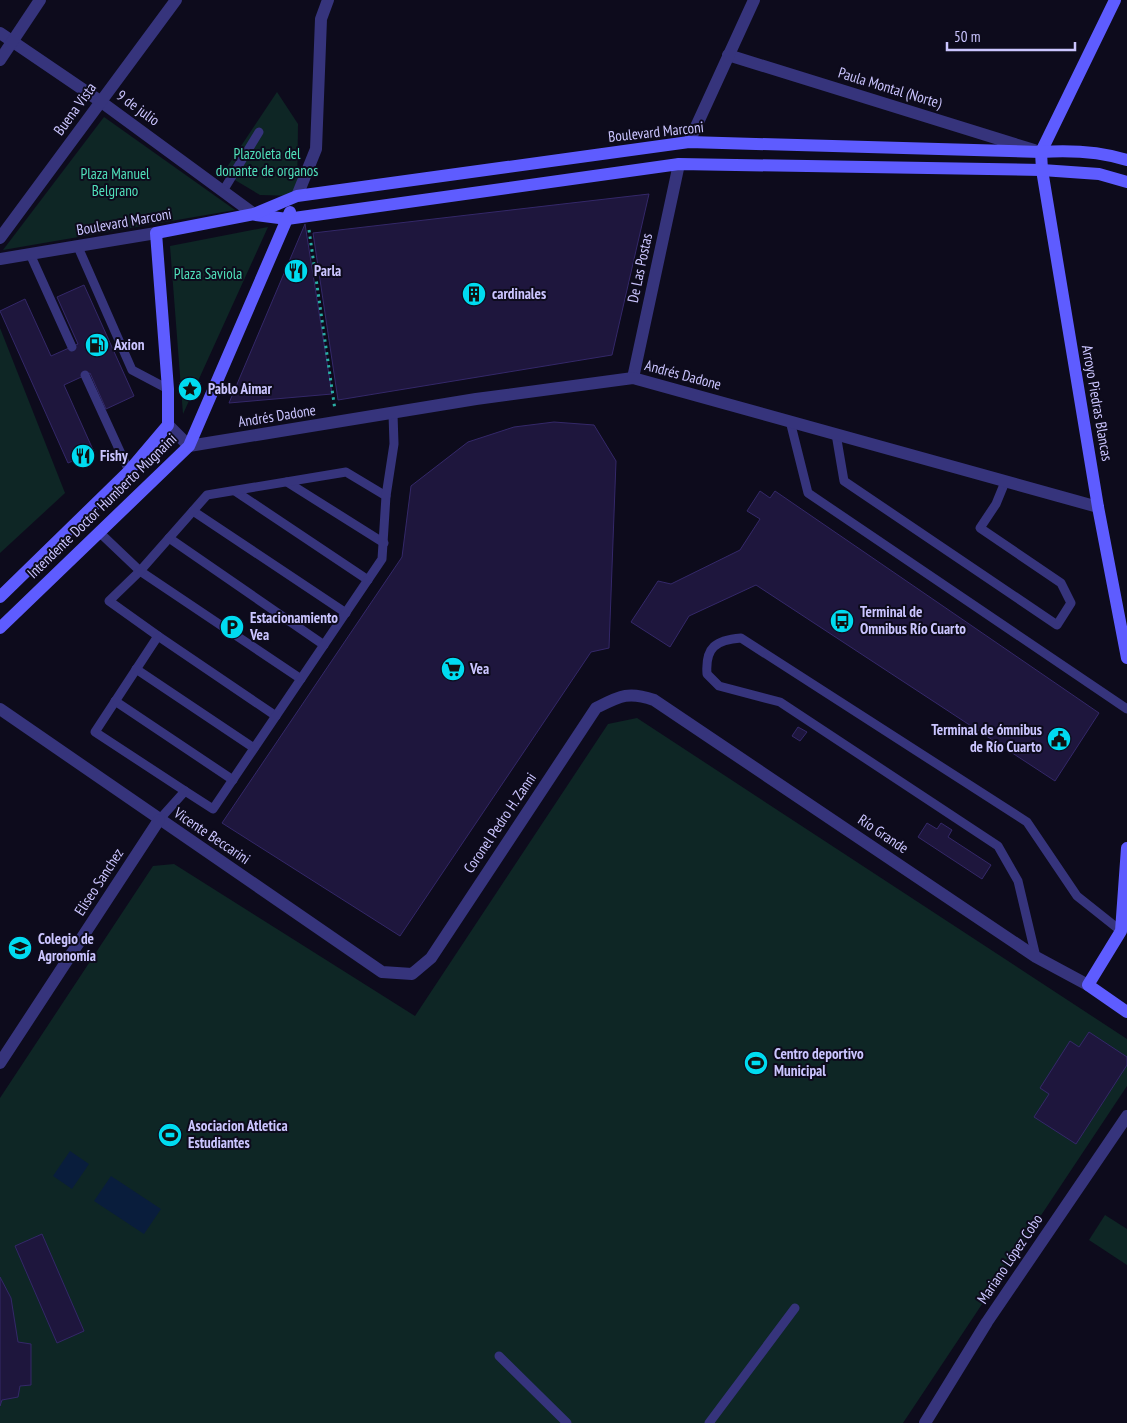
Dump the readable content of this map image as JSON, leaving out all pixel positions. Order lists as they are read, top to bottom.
{
  "streets": {
    "main road": [
      "Boulevard Marconi",
      "Arroyo Piedras Blancas",
      "Intendente Doctor Humberto Mugnaini",
      "Río Grande"
    ],
    "street": [
      "Paula Montal (Norte)",
      "9 de julio",
      "Buena Vista",
      "De Las Postas",
      "Andrés Dadone",
      "Coronel Pedro H. Zanni",
      "Vicente Beccarini",
      "Eliseo Sanchez",
      "Mariano López Cobo"
    ]
  },
  "crossings": [
    ["Paula Montal (Norte)", "Boulevard Marconi"],
    ["Paula Montal (Norte)", "Arroyo Piedras Blancas"],
    ["9 de julio", "Buena Vista"],
    ["9 de julio", "Boulevard Marconi"],
    ["Boulevard Marconi", "De Las Postas"],
    ["Boulevard Marconi", "Arroyo Piedras Blancas"],
    ["Boulevard Marconi", "Intendente Doctor Humberto Mugnaini"],
    ["De Las Postas", "Andrés Dadone"],
    ["Andrés Dadone", "Arroyo Piedras Blancas"],
    ["Andrés Dadone", "Intendente Doctor Humberto Mugnaini"],
    ["Coronel Pedro H. Zanni", "Río Grande"],
    ["Coronel Pedro H. Zanni", "Vicente Beccarini"],
    ["Vicente Beccarini", "Eliseo Sanchez"]
  ],
  "parks": ["Plazoleta del donante de organos", "Plaza Manuel Belgrano", "Plaza Saviola"],
  "places": {
    "restaurant": ["Parla", "Fishy"],
    "building": ["cardinales"],
    "fuel station": ["Axion"],
    "place": ["Pablo Aimar"],
    "bus stop": ["Terminal de Omnibus Río Cuarto"],
    "parking": ["Estacionamiento Vea"],
    "supermarket": ["Vea"],
    "public building": ["Terminal de ómnibus de Río Cuarto"],
    "school or university": ["Colegio de Agronomía"],
    "sports": ["Centro deportivo Municipal", "Asociacion Atletica Estudiantes"]
  },
  "scale_bar": "50 m"
}
